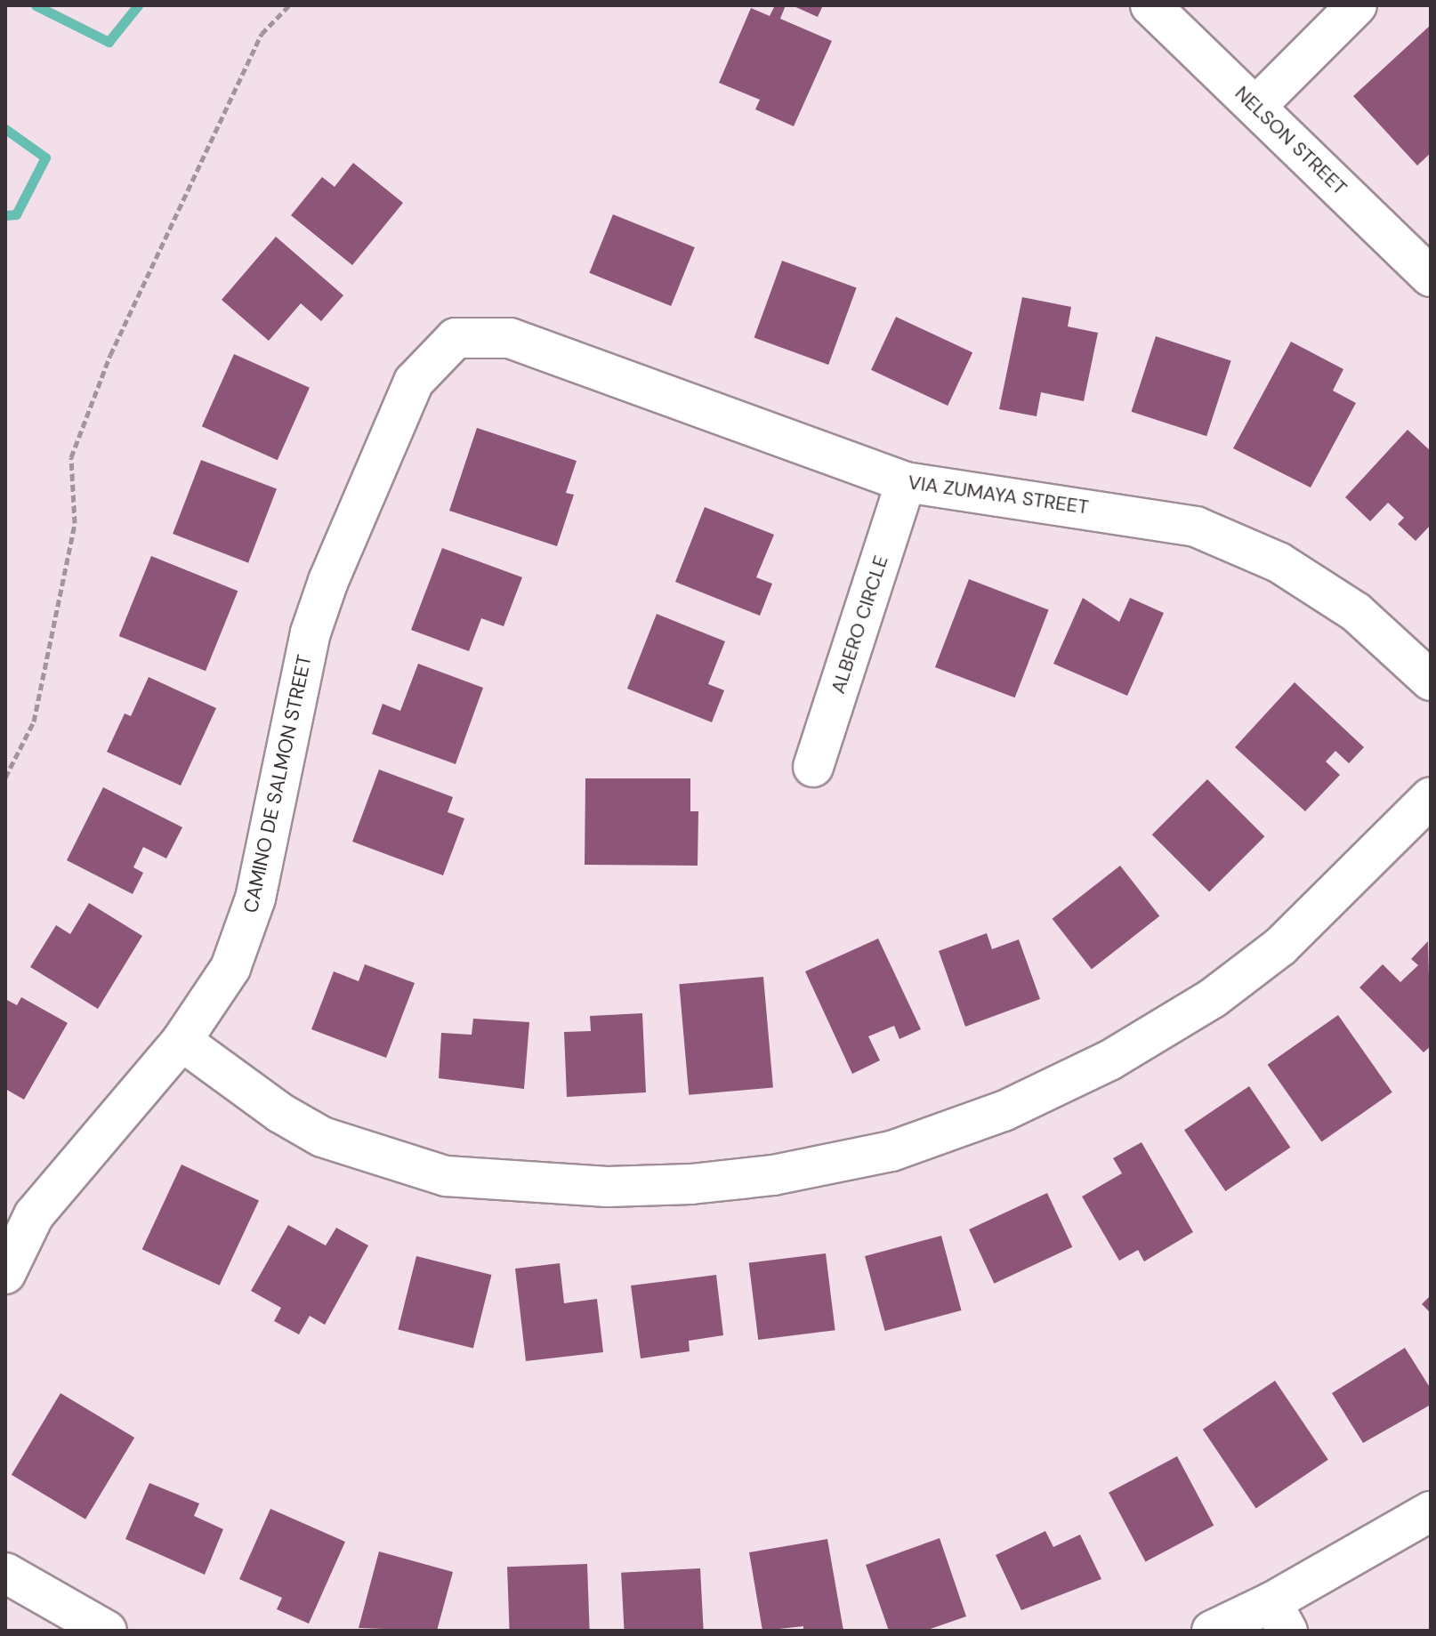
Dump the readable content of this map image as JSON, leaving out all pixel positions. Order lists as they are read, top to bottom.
{
  "streets": {
    "street": [
      "NELSON STREET",
      "VIA ZUMAYA STREET",
      "ALBERO CIRCLE",
      "CAMINO DE SALMON STREET"
    ]
  },
  "crossings": [
    ["VIA ZUMAYA STREET", "ALBERO CIRCLE"],
    ["VIA ZUMAYA STREET", "CAMINO DE SALMON STREET"]
  ]
}
